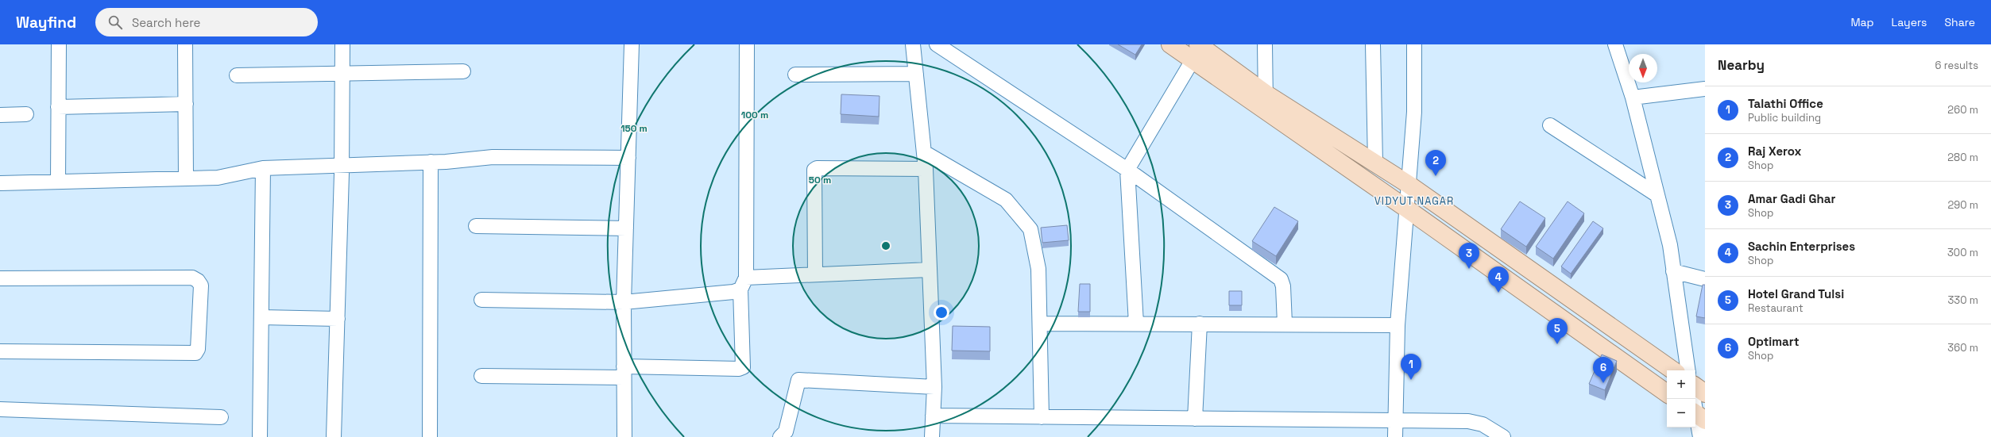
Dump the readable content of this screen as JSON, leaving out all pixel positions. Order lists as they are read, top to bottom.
{
  "districts": ["VIDYUT NAGAR"],
  "north": "bottom",
  "page": {
    "header": "Wayfind",
    "search": "Search here",
    "nav": ["Map", "Layers", "Share"],
    "heading": ["Nearby", "6 results"],
    "list": [
      {
        "mark": "1",
        "name": "Talathi Office",
        "note": "Public building",
        "value": "260 m"
      },
      {
        "mark": "2",
        "name": "Raj Xerox",
        "note": "Shop",
        "value": "280 m"
      },
      {
        "mark": "3",
        "name": "Amar Gadi Ghar",
        "note": "Shop",
        "value": "290 m"
      },
      {
        "mark": "4",
        "name": "Sachin Enterprises",
        "note": "Shop",
        "value": "300 m"
      },
      {
        "mark": "5",
        "name": "Hotel Grand Tulsi",
        "note": "Restaurant",
        "value": "330 m"
      },
      {
        "mark": "6",
        "name": "Optimart",
        "note": "Shop",
        "value": "360 m"
      }
    ],
    "pins": [
      "2",
      "3",
      "4",
      "5",
      "1",
      "6"
    ],
    "map_buttons": ["+", "−"]
  },
  "rings": ["100 m", "150 m", "50 m"]
}
